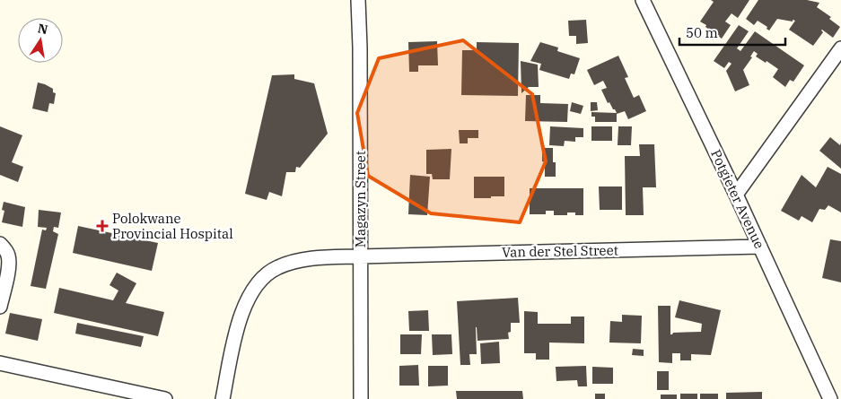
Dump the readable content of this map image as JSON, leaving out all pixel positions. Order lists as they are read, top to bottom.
{
  "streets": {
    "street": ["Magazyn Street", "Potgieter Avenue", "Van der Stel Street"]
  },
  "crossings": [
    ["Magazyn Street", "Van der Stel Street"],
    ["Potgieter Avenue", "Van der Stel Street"]
  ],
  "places": {
    "health": ["Polokwane Provincial Hospital"]
  },
  "scale_bar": "50 m",
  "north": "top"
}
